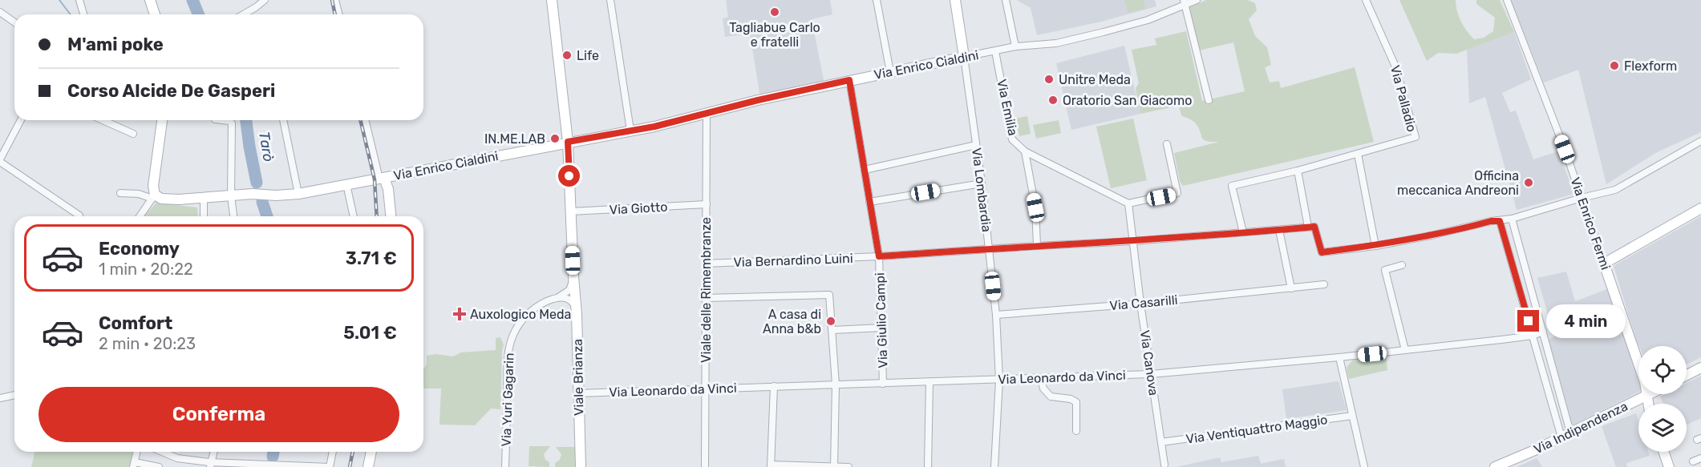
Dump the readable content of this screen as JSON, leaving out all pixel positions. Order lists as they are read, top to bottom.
{
  "streets": {
    "street": [
      "Via Enrico Cialdini",
      "Via Palladio",
      "Via Emilia",
      "Via Lombardia",
      "Via Giotto",
      "Via Enrico Fermi",
      "Via Bernardino Luini",
      "Viale delle Rimembranze",
      "Via Casarilli",
      "Via Giulio Campi",
      "Via Canova",
      "Viale Brianza",
      "Via Leonardo da Vinci",
      "Via Yuri Gagarin",
      "Via Indipendenza",
      "Via Ventiquattro Maggio"
    ]
  },
  "crossings": [
    ["Via Enrico Cialdini", "Via Emilia"],
    ["Via Enrico Cialdini", "Via Lombardia"],
    ["Via Enrico Cialdini", "Viale delle Rimembranze"],
    ["Via Enrico Cialdini", "Via Giulio Campi"],
    ["Via Enrico Cialdini", "Viale Brianza"],
    ["Via Emilia", "Via Bernardino Luini"],
    ["Via Lombardia", "Via Bernardino Luini"],
    ["Via Lombardia", "Via Casarilli"],
    ["Via Lombardia", "Via Leonardo da Vinci"],
    ["Via Giotto", "Viale delle Rimembranze"],
    ["Via Giotto", "Viale Brianza"],
    ["Via Enrico Fermi", "Via Indipendenza"],
    ["Via Bernardino Luini", "Viale delle Rimembranze"],
    ["Via Bernardino Luini", "Via Giulio Campi"],
    ["Via Bernardino Luini", "Via Canova"],
    ["Viale delle Rimembranze", "Via Leonardo da Vinci"],
    ["Via Casarilli", "Via Canova"],
    ["Via Giulio Campi", "Via Leonardo da Vinci"],
    ["Via Canova", "Via Leonardo da Vinci"],
    ["Via Canova", "Via Ventiquattro Maggio"],
    ["Viale Brianza", "Via Leonardo da Vinci"],
    ["Viale Brianza", "Via Yuri Gagarin"]
  ],
  "water": ["Tarò"],
  "places": {
    "other": [
      "Tagliabue Carlo e fratelli",
      "Life",
      "Flexform",
      "Unitre Meda",
      "Oratorio San Giacomo",
      "IN.ME.LAB",
      "Officina meccanica Andreoni",
      "A casa di Anna b&b"
    ],
    "health": ["Auxologico Meda"]
  },
  "page": {
    "banner": ["M'ami poke", "Corso Alcide De Gasperi"],
    "list": [
      {
        "name": "Economy",
        "note": "1 min · 20:22",
        "value": "3.71 €"
      },
      {
        "name": "Comfort",
        "note": "2 min · 20:23",
        "value": "5.01 €"
      }
    ],
    "bubble": "4 min",
    "buttons": "Conferma"
  }
}
